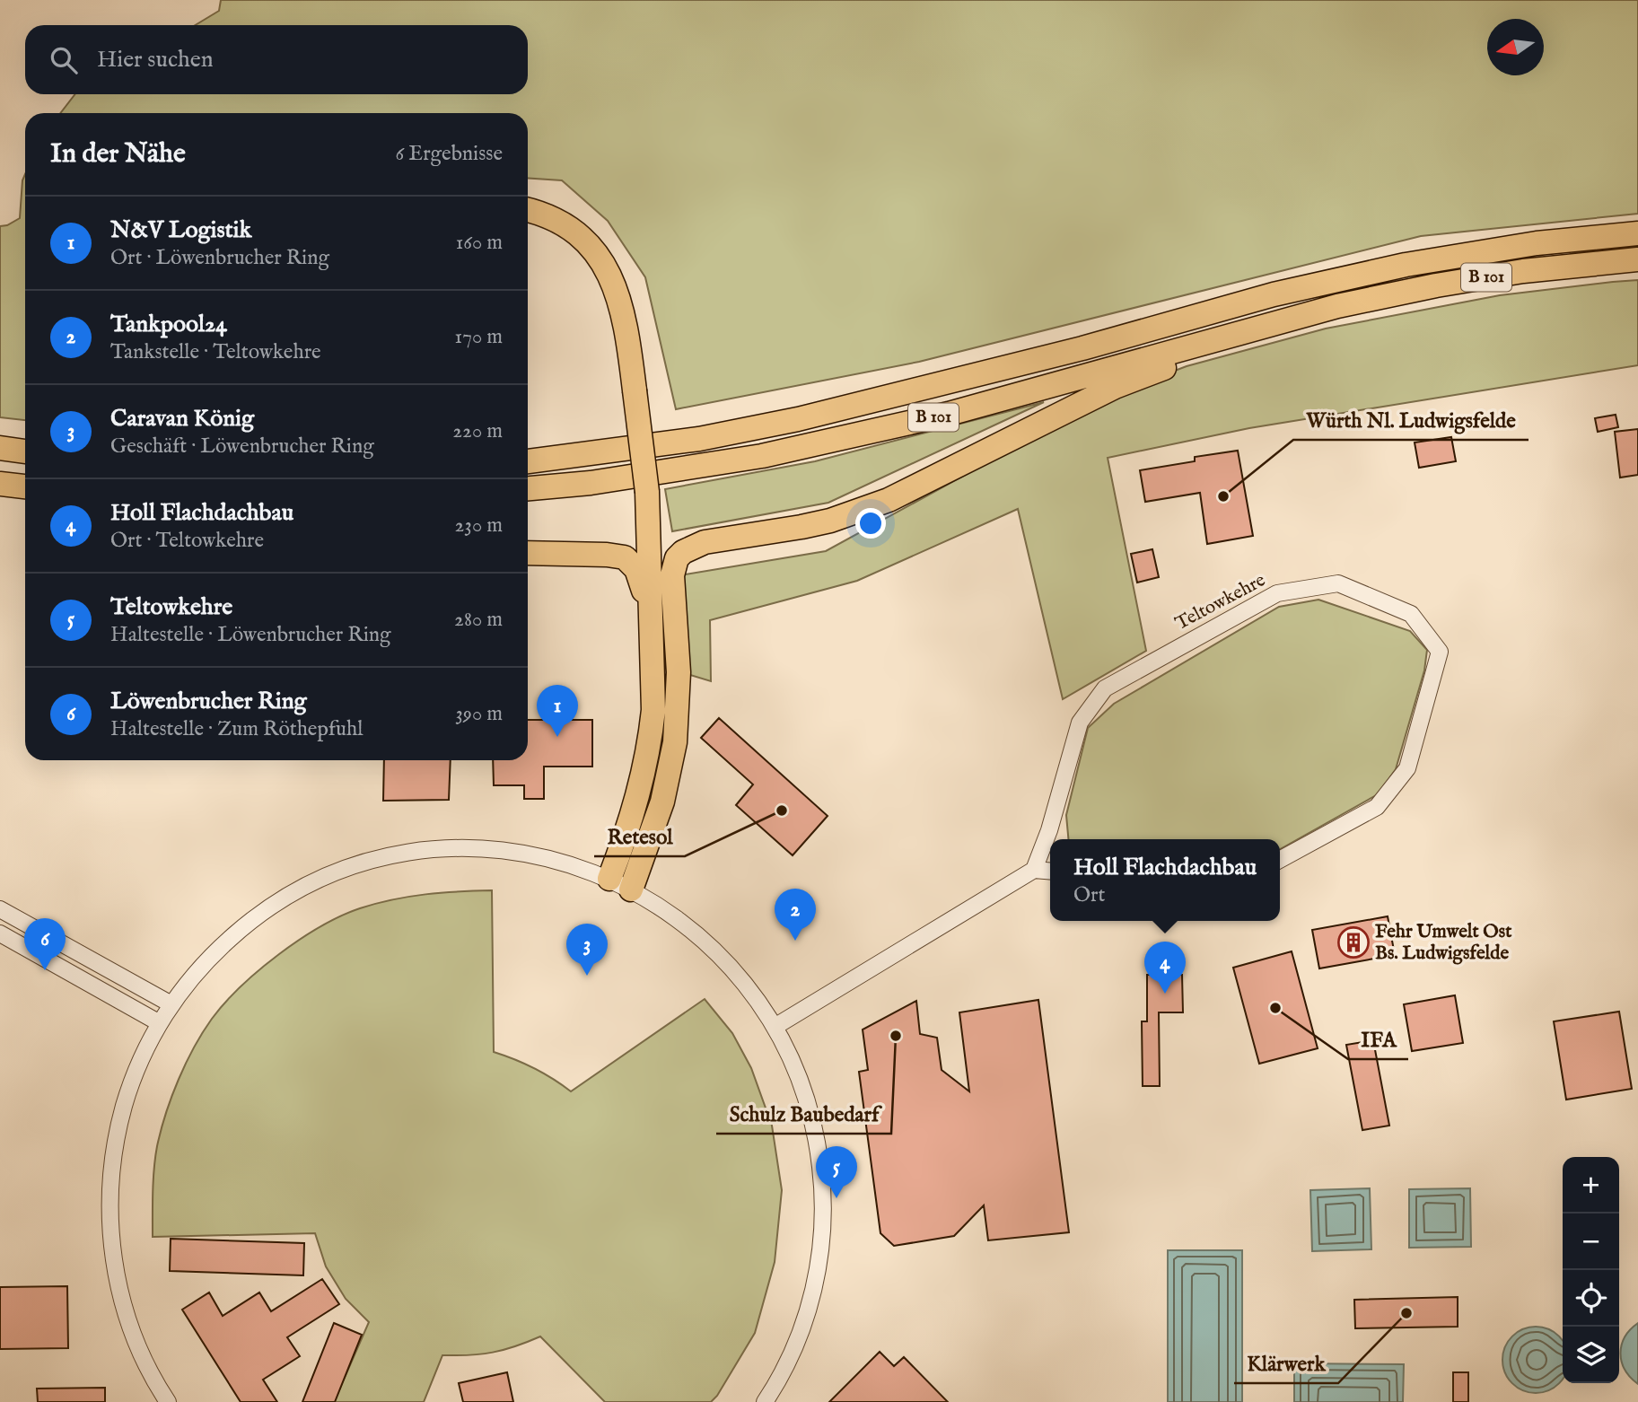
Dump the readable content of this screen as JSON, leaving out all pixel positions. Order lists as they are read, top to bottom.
{
  "streets": {
    "highway": ["B 101"],
    "street": ["Teltowkehre"]
  },
  "places": {
    "other": [
      "Würth Nl. Ludwigsfelde",
      "Retesol",
      "IFA",
      "Schulz Baubedarf",
      "Klärwerk"
    ],
    "building": ["Fehr Umwelt Ost Bs. Ludwigsfelde"]
  },
  "north": "left",
  "page": {
    "search": "Hier suchen",
    "heading": ["In der Nähe", "6 Ergebnisse"],
    "list": [
      {
        "mark": "1",
        "name": "N&V Logistik",
        "note": "Ort · Löwenbrucher Ring",
        "value": "160 m"
      },
      {
        "mark": "2",
        "name": "Tankpool24",
        "note": "Tankstelle · Teltowkehre",
        "value": "170 m"
      },
      {
        "mark": "3",
        "name": "Caravan König",
        "note": "Geschäft · Löwenbrucher Ring",
        "value": "220 m"
      },
      {
        "mark": "4",
        "name": "Holl Flachdachbau",
        "note": "Ort · Teltowkehre",
        "value": "230 m"
      },
      {
        "mark": "5",
        "name": "Teltowkehre",
        "note": "Haltestelle · Löwenbrucher Ring",
        "value": "280 m"
      },
      {
        "mark": "6",
        "name": "Löwenbrucher Ring",
        "note": "Haltestelle · Zum Röthepfuhl",
        "value": "390 m"
      }
    ],
    "pins": [
      "1",
      "2",
      "6",
      "3",
      "4",
      "5"
    ],
    "popup": ["Holl Flachdachbau", "Ort"],
    "map_buttons": ["+", "−"]
  }
}
